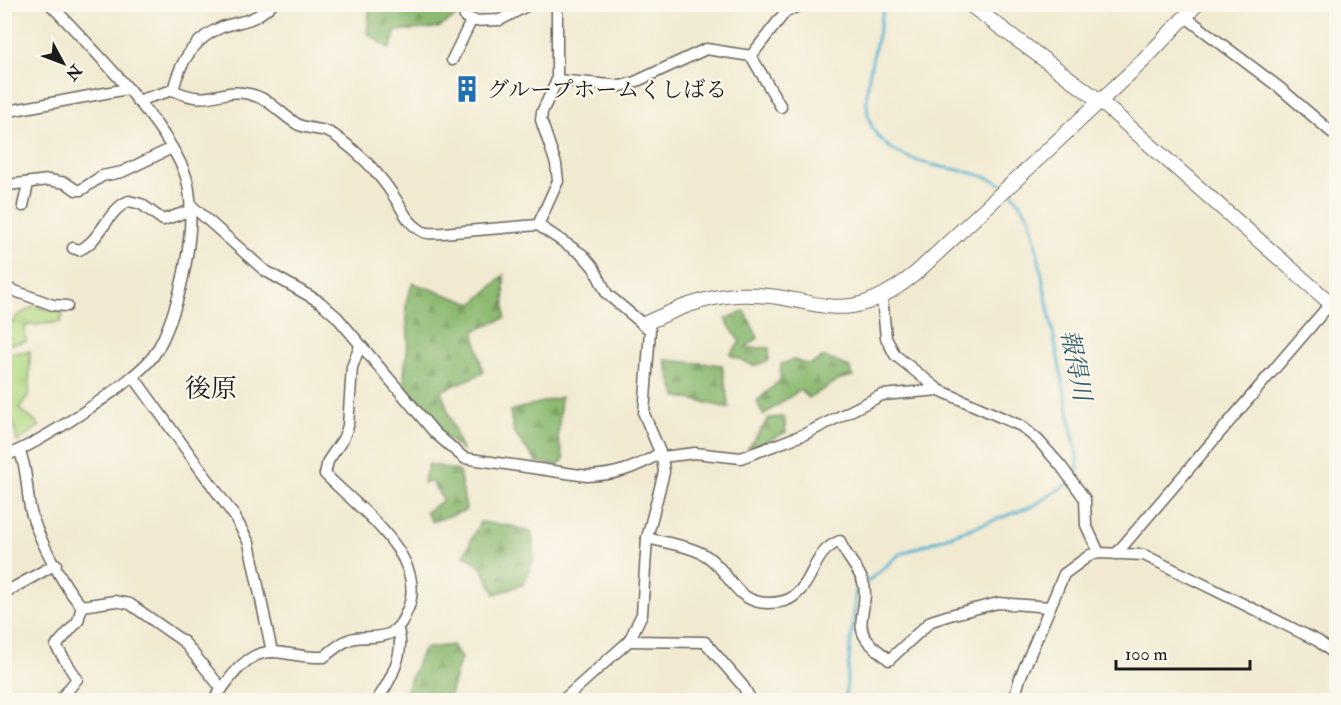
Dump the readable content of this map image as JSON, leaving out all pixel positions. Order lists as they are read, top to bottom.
{
  "districts": ["後原"],
  "water": ["報得川"],
  "places": {
    "building": ["グループホームくしばる"]
  },
  "scale_bar": "100 m",
  "north": "bottom right"
}
